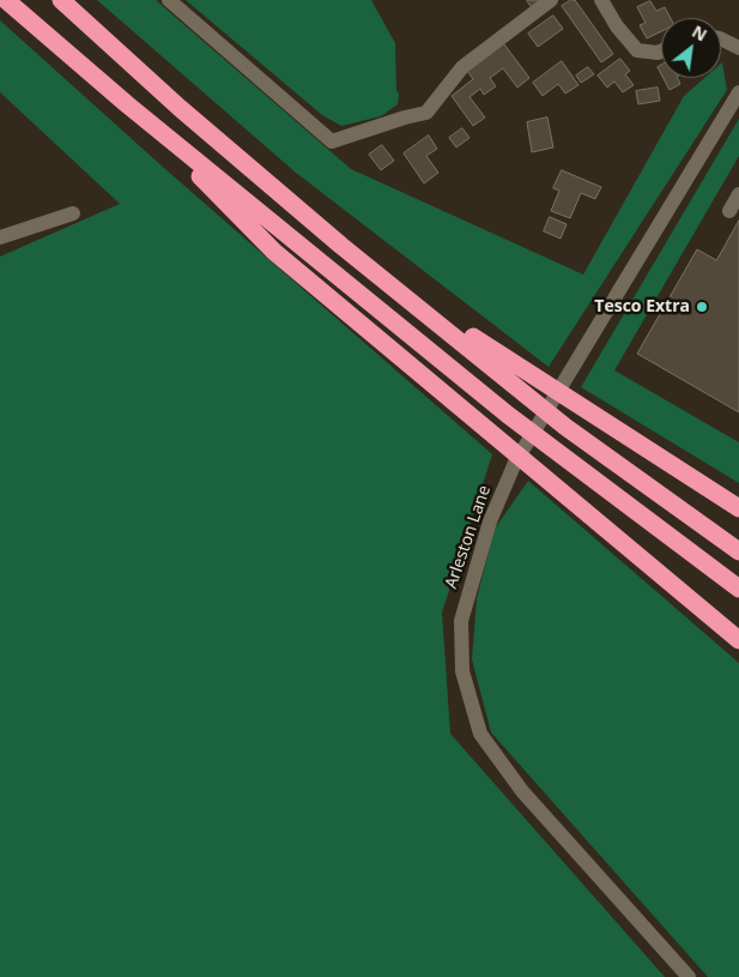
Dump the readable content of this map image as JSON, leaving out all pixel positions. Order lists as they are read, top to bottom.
{
  "streets": {
    "street": ["Arleston Lane"]
  },
  "places": ["Tesco Extra"],
  "north": "top right"
}
